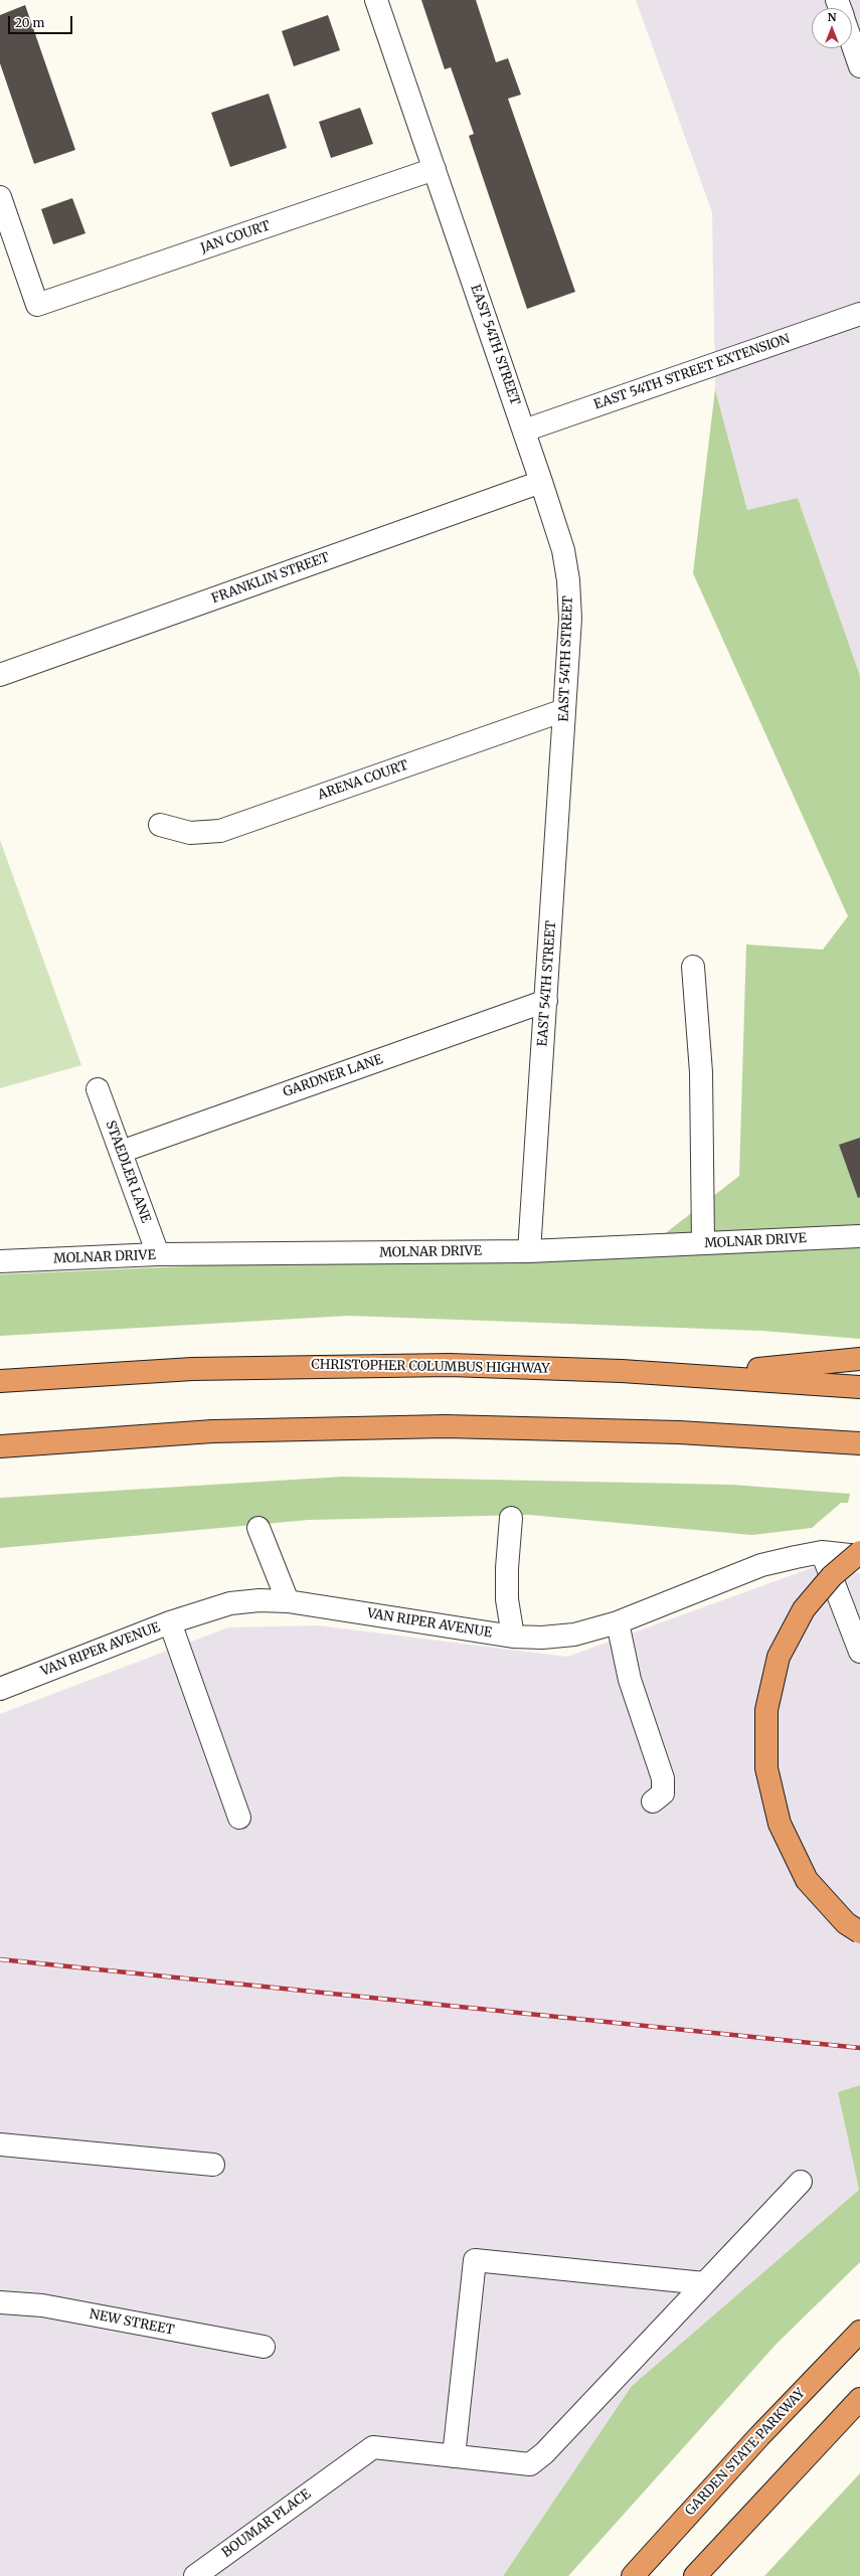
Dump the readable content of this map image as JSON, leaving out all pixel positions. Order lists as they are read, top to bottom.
{
  "streets": {
    "highway": ["CHRISTOPHER COLUMBUS HIGHWAY", "GARDEN STATE PARKWAY"],
    "street": [
      "JAN COURT",
      "EAST 54TH STREET",
      "EAST 54TH STREET EXTENSION",
      "FRANKLIN STREET",
      "ARENA COURT",
      "GARDNER LANE",
      "STAEDLER LANE",
      "MOLNAR DRIVE",
      "VAN RIPER AVENUE",
      "NEW STREET",
      "BOUMAR PLACE"
    ]
  },
  "crossings": [
    ["JAN COURT", "EAST 54TH STREET"],
    ["EAST 54TH STREET", "EAST 54TH STREET EXTENSION"],
    ["EAST 54TH STREET", "FRANKLIN STREET"],
    ["EAST 54TH STREET", "ARENA COURT"],
    ["EAST 54TH STREET", "GARDNER LANE"],
    ["EAST 54TH STREET", "MOLNAR DRIVE"],
    ["GARDNER LANE", "STAEDLER LANE"],
    ["STAEDLER LANE", "MOLNAR DRIVE"]
  ],
  "scale_bar": "20 m",
  "north": "top"
}
